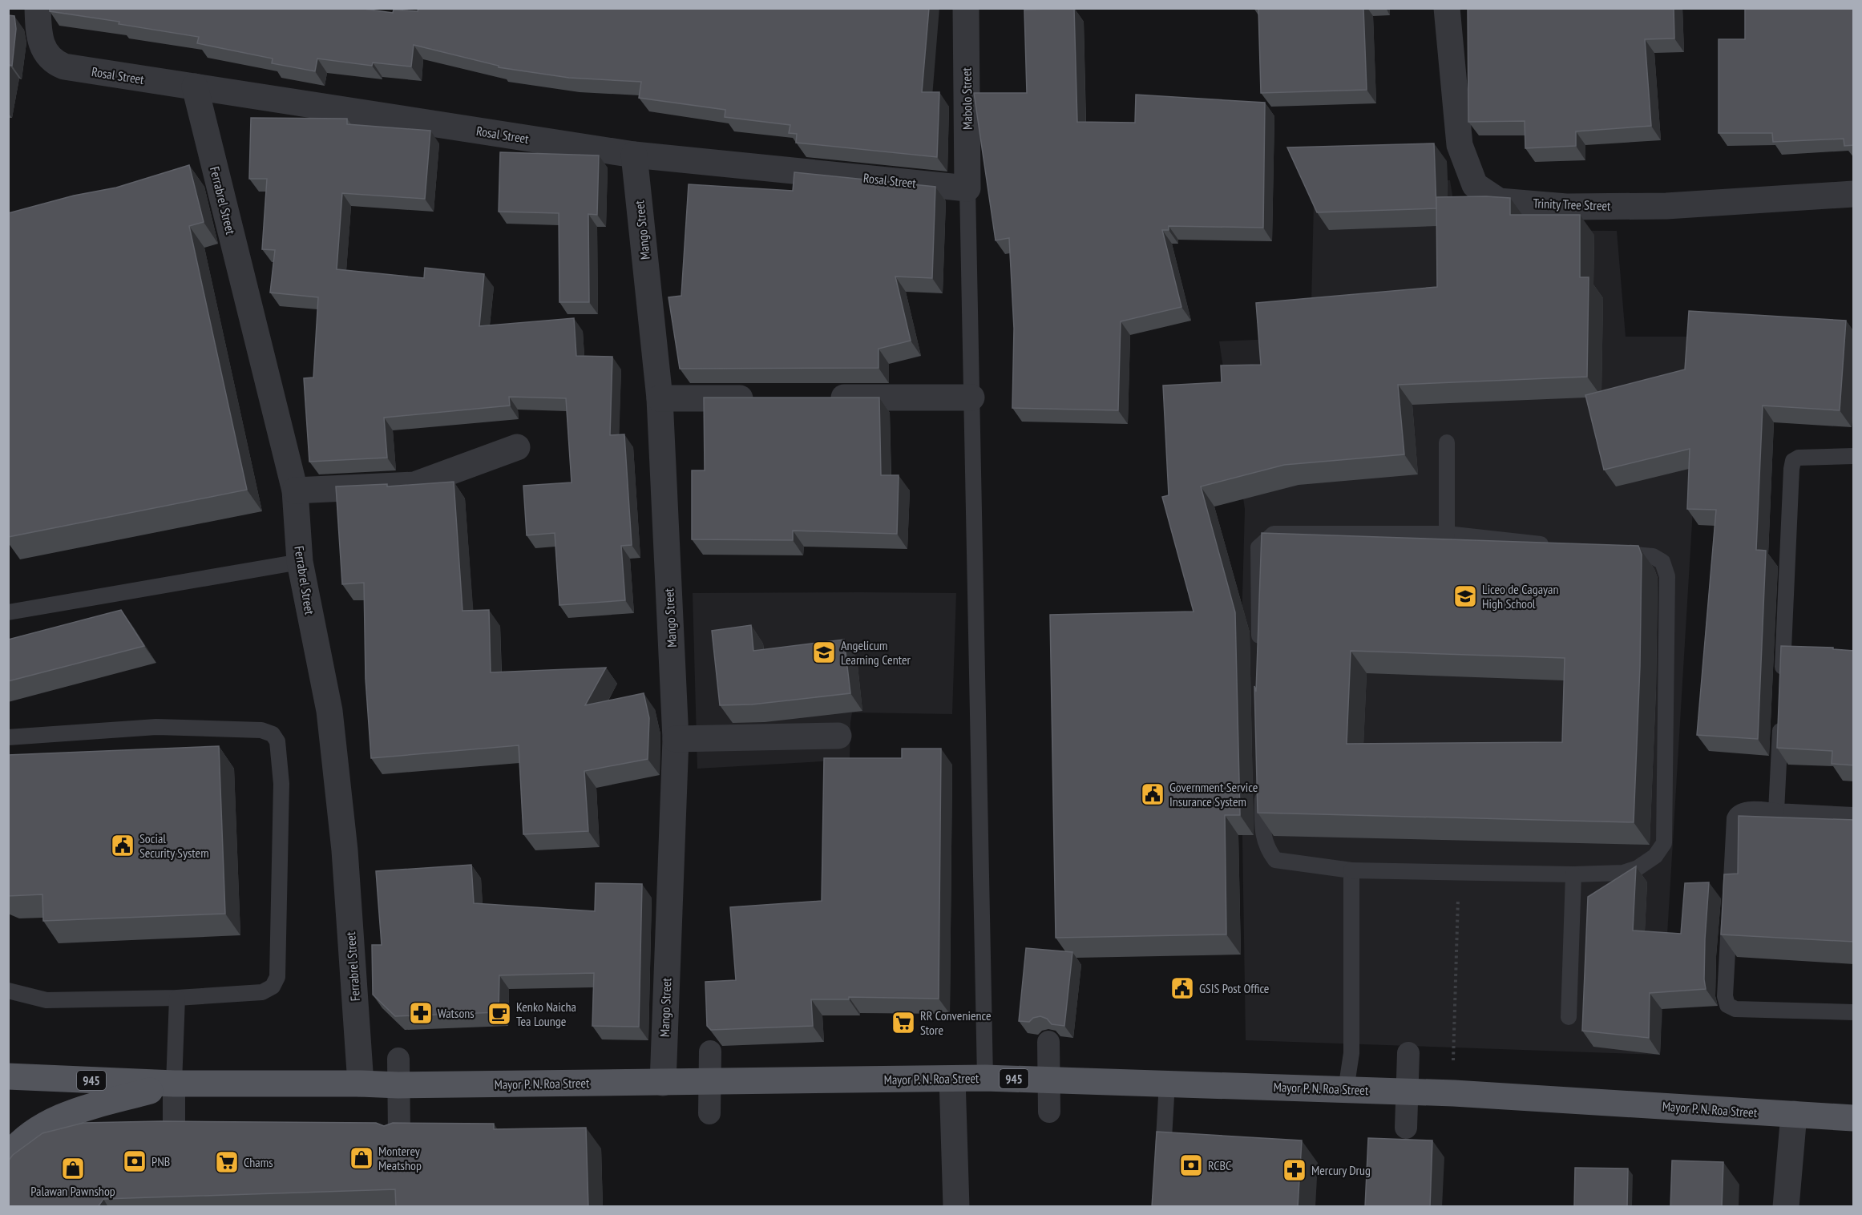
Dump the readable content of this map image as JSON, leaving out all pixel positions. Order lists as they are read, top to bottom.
{
  "streets": {
    "main road": ["Mayor P. N. Roa Street", "945"],
    "street": [
      "Rosal Street",
      "Mabolo Street",
      "Ferrabrel Street",
      "Trinity Tree Street",
      "Mango Street"
    ]
  },
  "crossings": [
    ["Rosal Street", "Mabolo Street"],
    ["Rosal Street", "Ferrabrel Street"],
    ["Rosal Street", "Mango Street"],
    ["Ferrabrel Street", "Mayor P. N. Roa Street"],
    ["Mango Street", "Mayor P. N. Roa Street"]
  ],
  "places": {
    "school or university": ["Liceo de Cagayan High School", "Angelicum Learning Center"],
    "public building": ["Government Service Insurance System", "Social Security System", "GSIS Post Office"],
    "pharmacy": ["Watsons", "Mercury Drug"],
    "cafe": ["Kenko Naicha Tea Lounge"],
    "supermarket": ["RR Convenience Store", "Chams"],
    "shop": ["Monterey Meatshop", "Palawan Pawnshop"],
    "bank": ["PNB", "RCBC"]
  }
}
